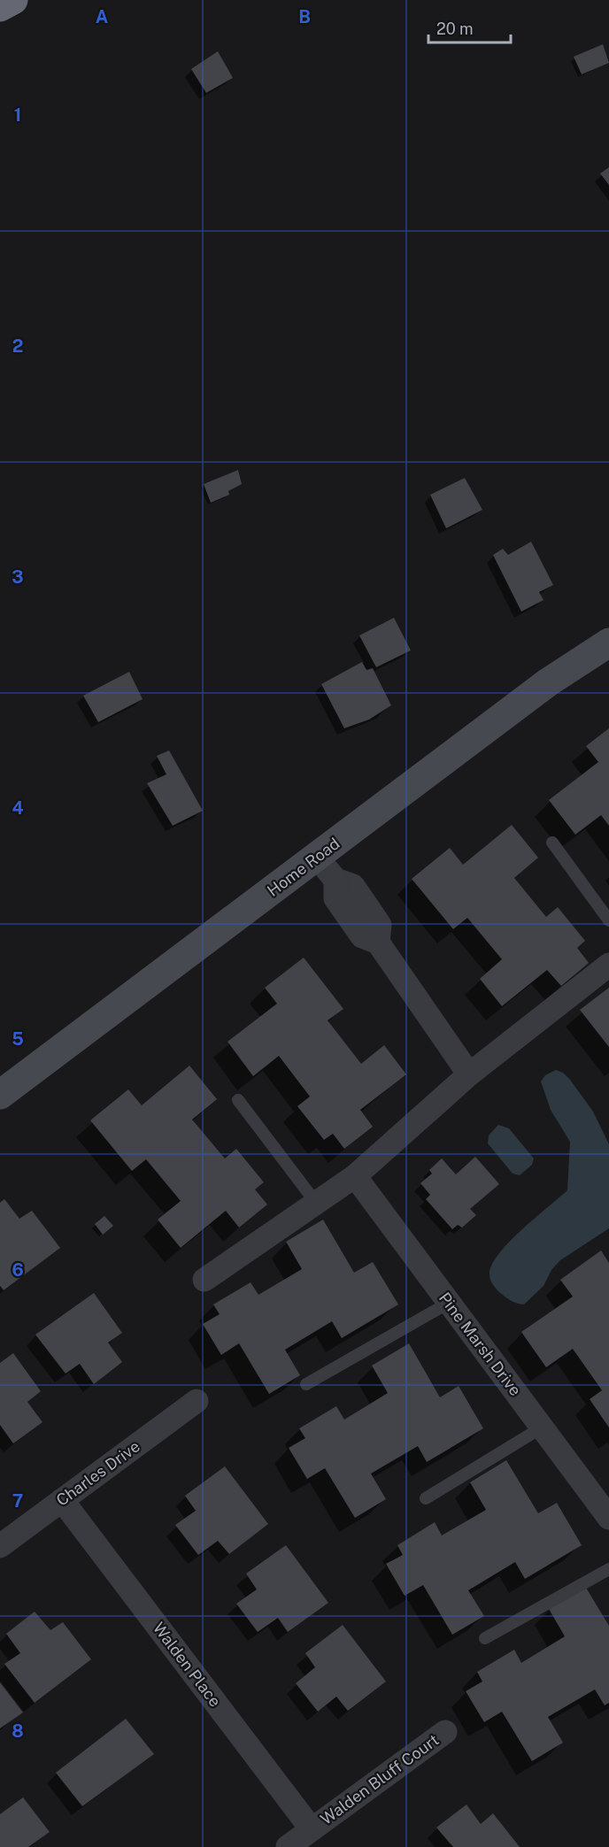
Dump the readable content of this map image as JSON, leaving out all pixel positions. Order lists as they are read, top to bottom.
{
  "streets": {
    "street": [
      "Home Road",
      "Pine Marsh Drive",
      "Charles Drive",
      "Walden Place",
      "Walden Bluff Court"
    ]
  },
  "crossings": [
    ["Charles Drive", "Walden Place"],
    ["Walden Place", "Walden Bluff Court"]
  ],
  "scale_bar": "20 m",
  "grid": {
    "columns": ["A", "B"],
    "rows": [
      "1",
      "2",
      "3",
      "4",
      "5",
      "6",
      "7",
      "8"
    ]
  }
}
